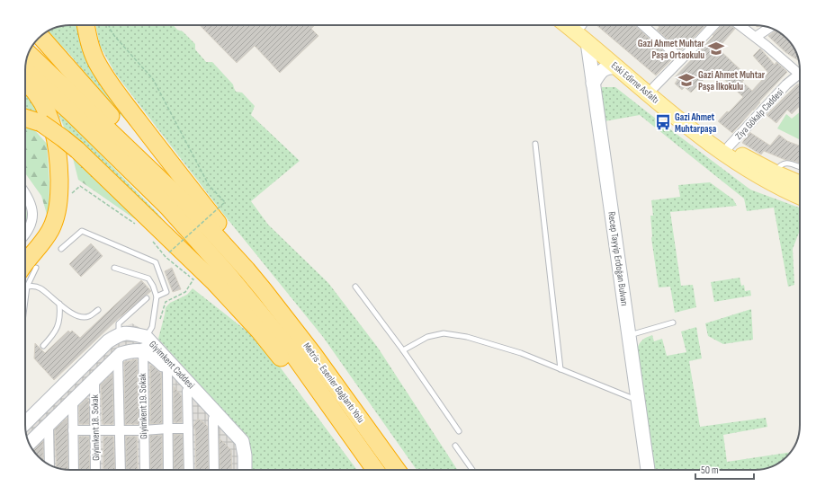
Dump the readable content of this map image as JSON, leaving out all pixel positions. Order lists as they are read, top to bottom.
{
  "streets": {
    "highway": ["Metris - Esenler Bağlantı Yolu"],
    "main road": ["Eski Edirne Asfaltı"],
    "street": [
      "Ziya Gökalp Caddesi",
      "Recep Tayyip Erdoğan Bulvarı",
      "Giyimkent Caddesi",
      "Giyimkent 19. Sokak",
      "Giyimkent 18. Sokak"
    ]
  },
  "crossings": [
    ["Eski Edirne Asfaltı", "Ziya Gökalp Caddesi"],
    ["Eski Edirne Asfaltı", "Recep Tayyip Erdoğan Bulvarı"],
    ["Giyimkent Caddesi", "Giyimkent 19. Sokak"],
    ["Giyimkent Caddesi", "Giyimkent 18. Sokak"]
  ],
  "places": {
    "school or university": ["Gazi Ahmet Muhtar Paşa Ortaokulu", "Gazi Ahmet Muhtar Paşa İlkokulu"],
    "bus stop": ["Gazi Ahmet Muhtarpaşa"]
  },
  "scale_bar": "50 m"
}
